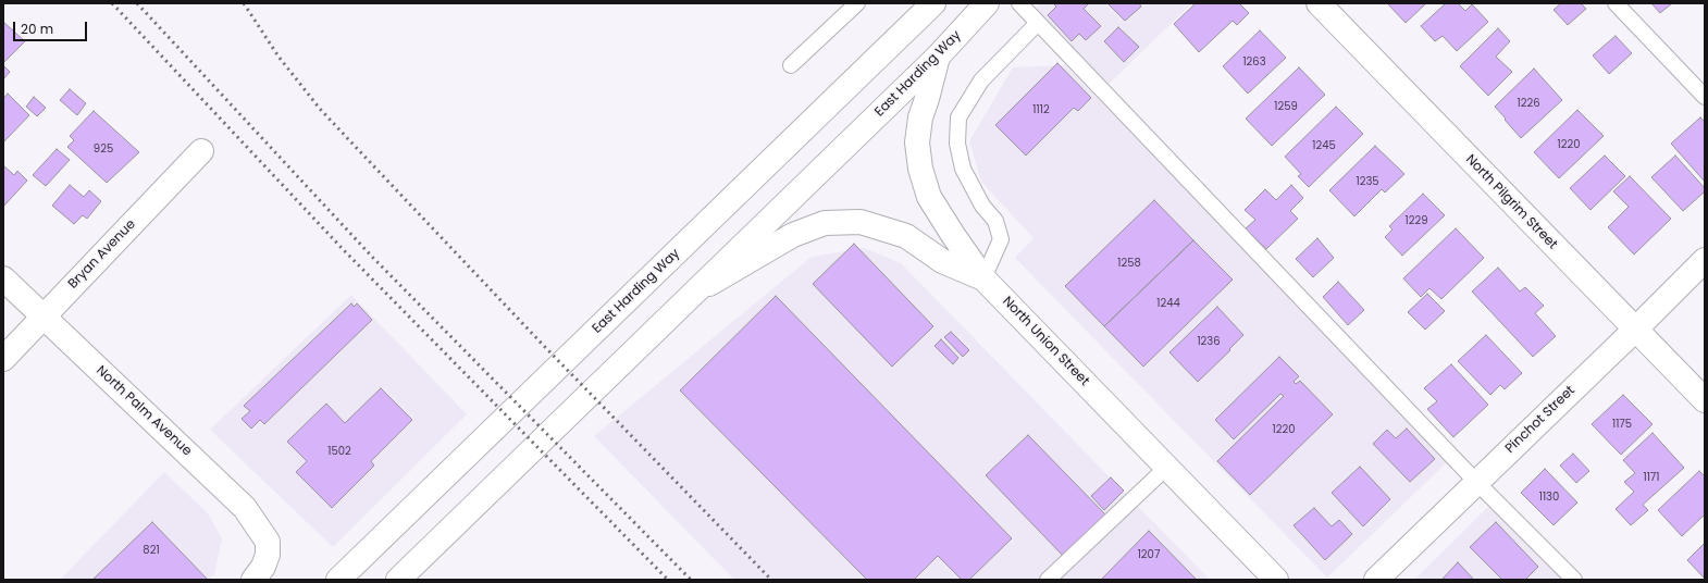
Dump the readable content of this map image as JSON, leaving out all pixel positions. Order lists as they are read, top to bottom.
{
  "streets": {
    "street": [
      "East Harding Way",
      "North Pilgrim Street",
      "Bryan Avenue",
      "North Union Street",
      "North Palm Avenue",
      "Pinchot Street"
    ]
  },
  "crossings": [
    ["East Harding Way", "North Union Street"],
    ["North Pilgrim Street", "Pinchot Street"],
    ["Bryan Avenue", "North Palm Avenue"]
  ],
  "house_numbers": [
    "1263",
    "1226",
    "1259",
    "1112",
    "1220",
    "1245",
    "925",
    "1235",
    "1229",
    "1258",
    "1244",
    "1236",
    "1175",
    "1220",
    "1502",
    "1171",
    "1130",
    "821",
    "1207"
  ],
  "scale_bar": "20 m"
}
